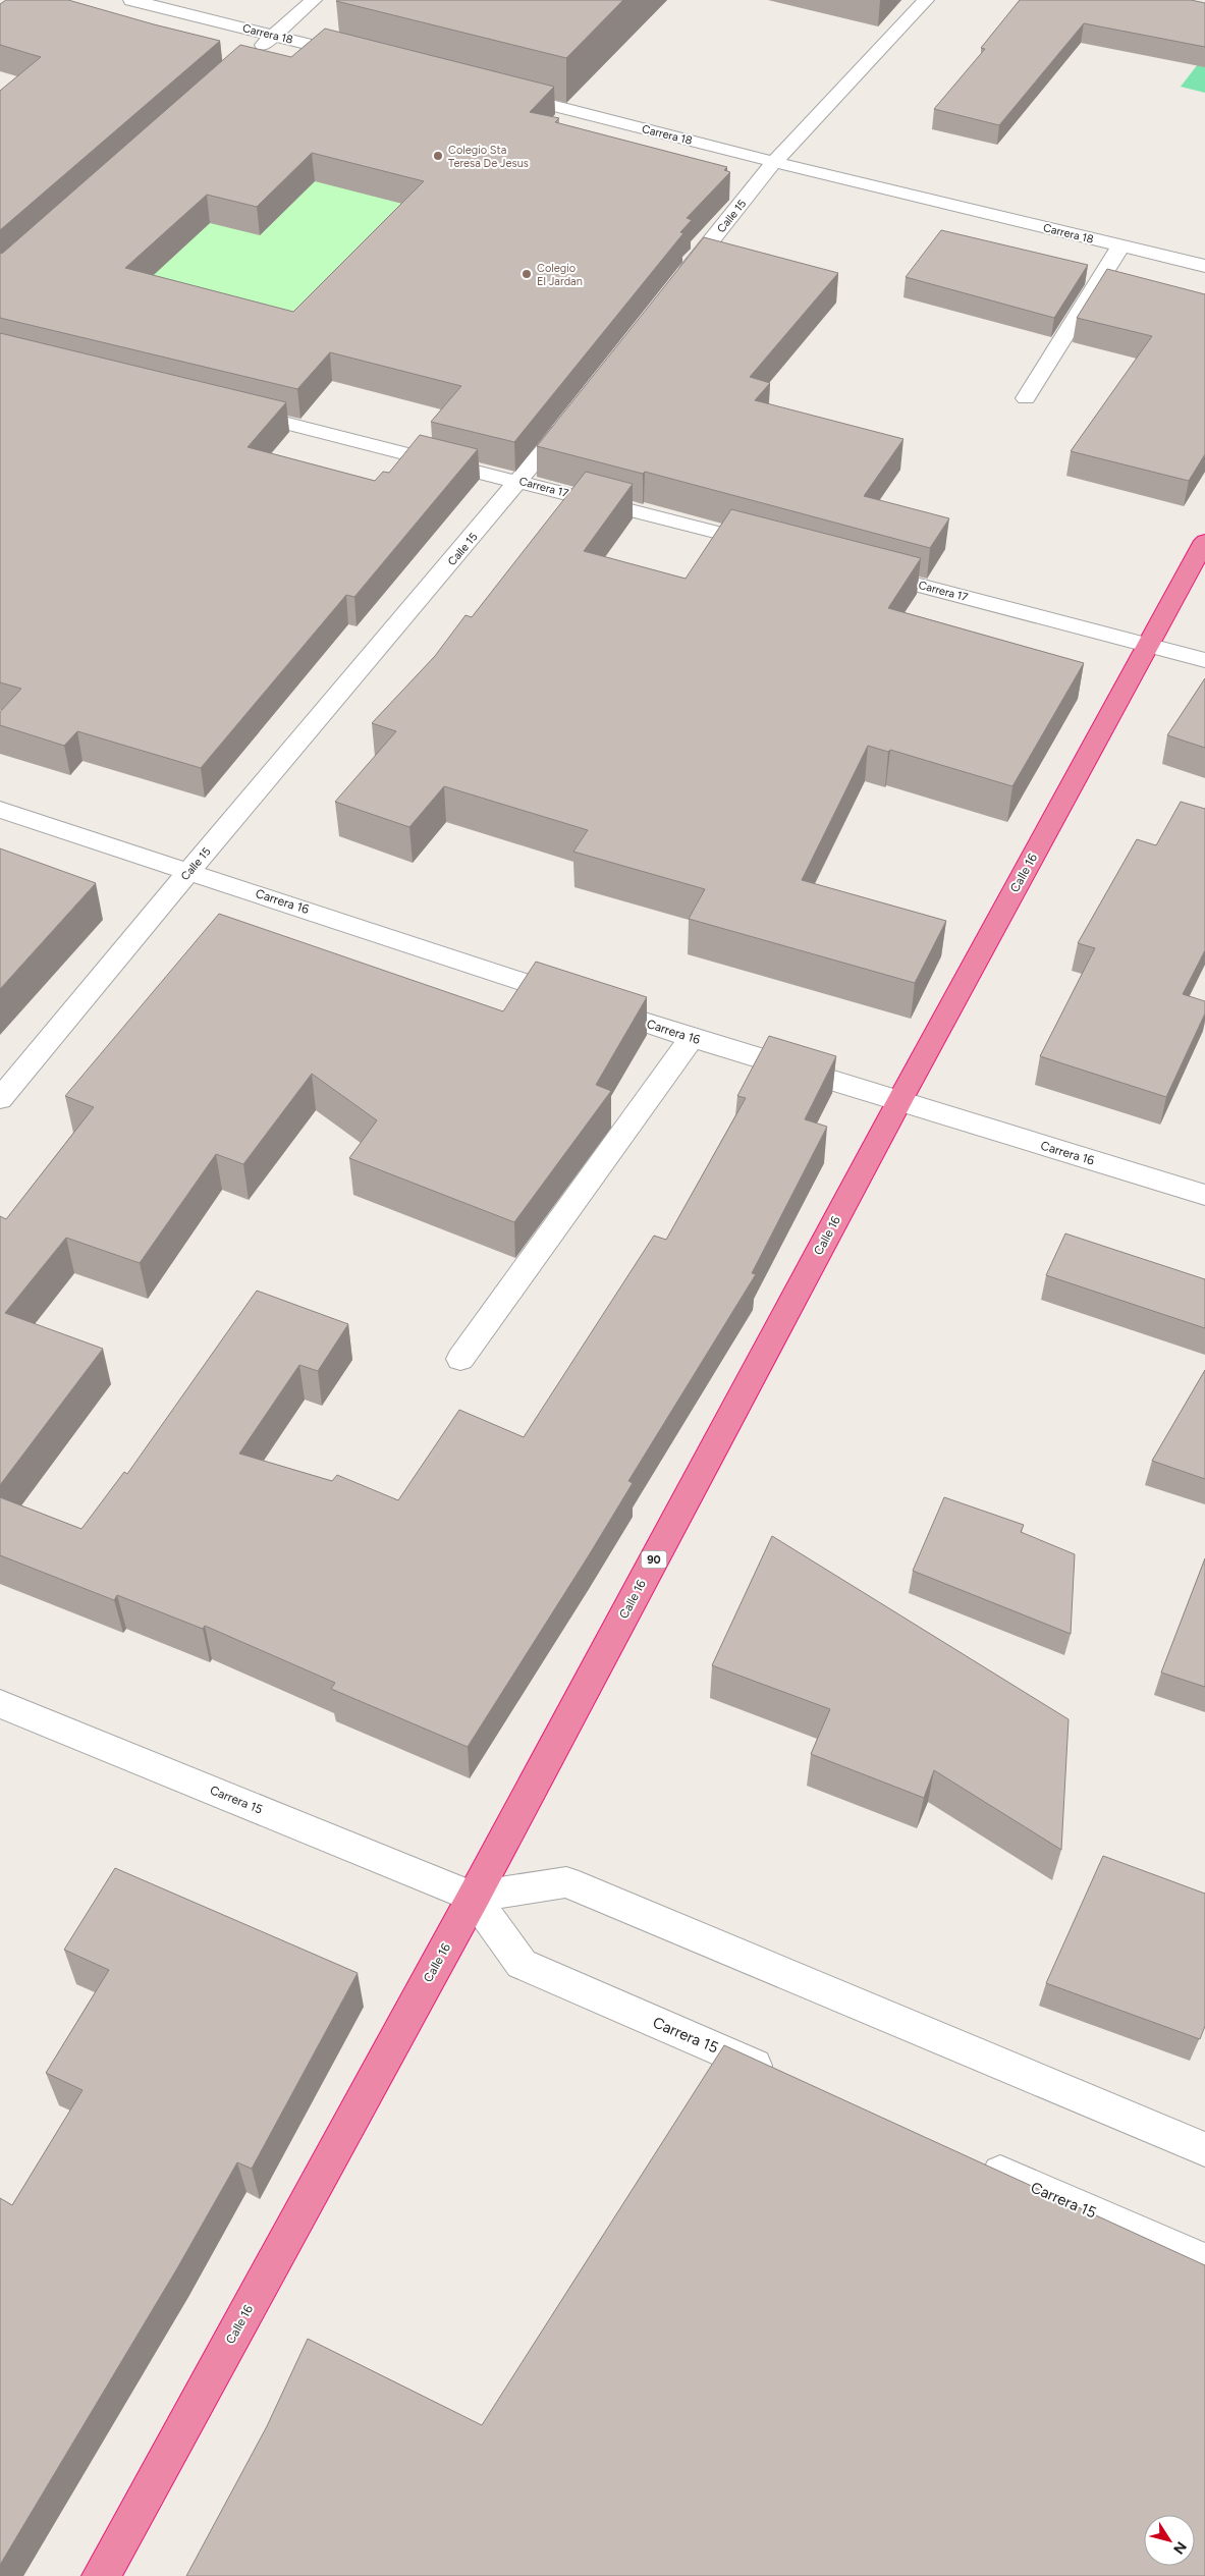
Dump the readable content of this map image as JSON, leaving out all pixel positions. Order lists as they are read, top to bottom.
{
  "streets": {
    "highway": ["Calle 16", "90"],
    "street": [
      "Carrera 18",
      "Calle 15",
      "Carrera 17",
      "Carrera 16",
      "Carrera 15"
    ]
  },
  "crossings": [
    ["Carrera 18", "Calle 15"],
    ["Calle 15", "Carrera 17"],
    ["Calle 15", "Carrera 16"],
    ["Carrera 17", "Calle 16"],
    ["Calle 16", "Carrera 16"],
    ["Calle 16", "Carrera 15"]
  ],
  "places": ["Colegio Sta Teresa De Jesus", "Colegio El Jardan"],
  "north": "bottom right"
}
